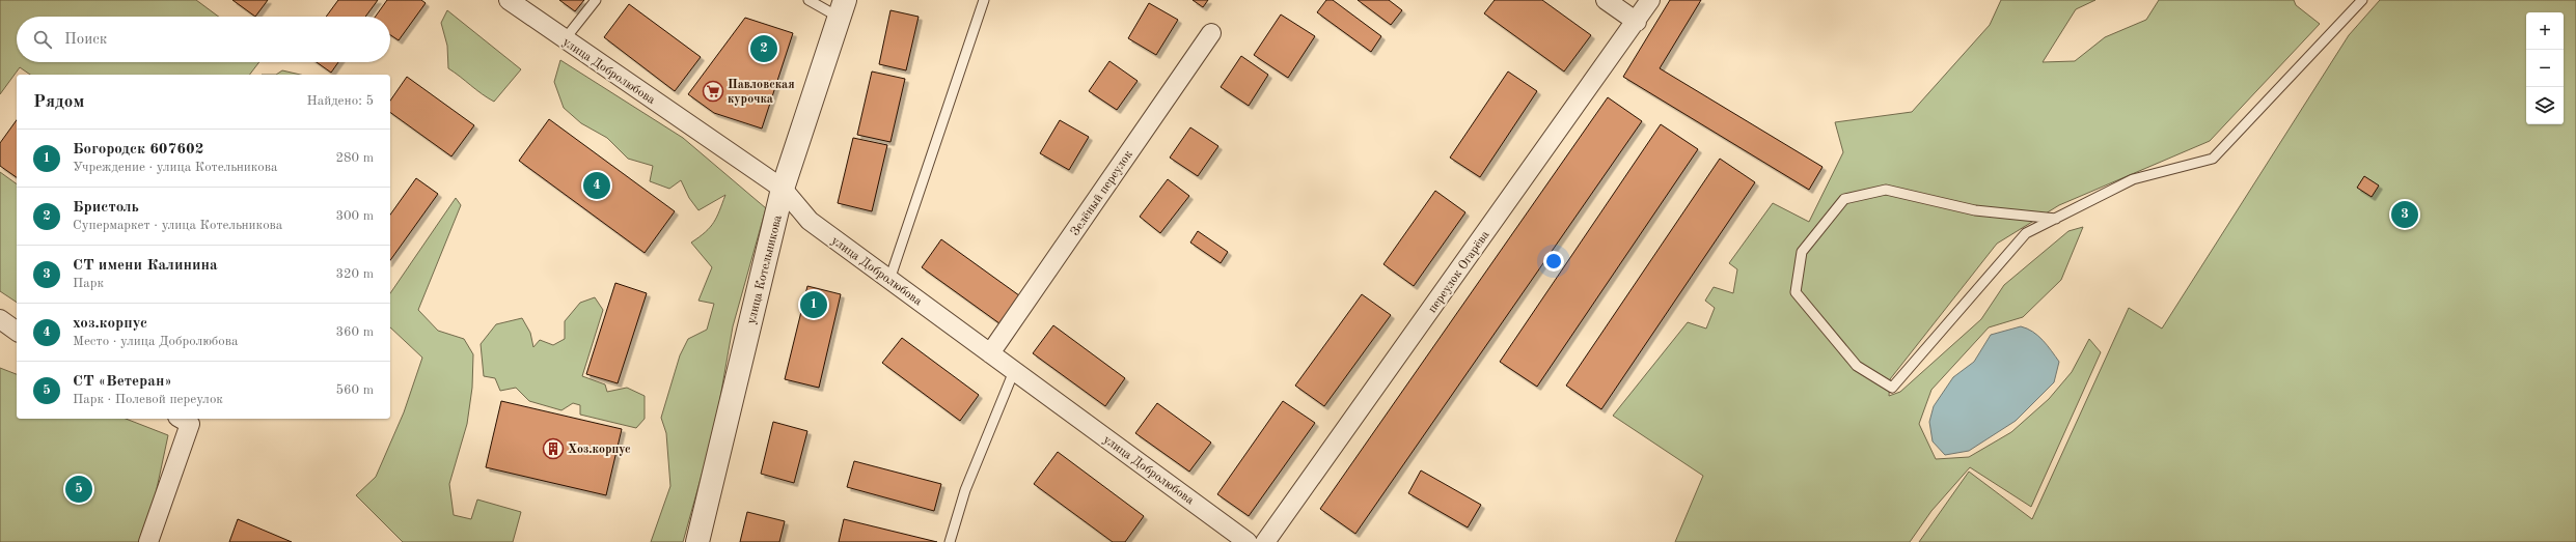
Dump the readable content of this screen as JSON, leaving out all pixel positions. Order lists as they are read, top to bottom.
{
  "streets": {
    "street": [
      "улица Добролюбова",
      "Зелёный переулок",
      "улица Котельникова",
      "переулок Огарёва"
    ]
  },
  "crossings": [
    ["улица Добролюбова", "Зелёный переулок"],
    ["улица Добролюбова", "улица Котельникова"]
  ],
  "places": {
    "supermarket": ["Павловская курочка"],
    "building": ["Хоз.корпус"]
  },
  "page": {
    "map_buttons": ["+", "−"],
    "search": "Поиск",
    "pins": [
      "2",
      "4",
      "3",
      "1",
      "5"
    ],
    "heading": ["Рядом", "Найдено: 5"],
    "list": [
      {
        "mark": "1",
        "name": "Богородск 607602",
        "note": "Учреждение · улица Котельникова",
        "value": "280 m"
      },
      {
        "mark": "2",
        "name": "Бристоль",
        "note": "Супермаркет · улица Котельникова",
        "value": "300 m"
      },
      {
        "mark": "3",
        "name": "СТ имени Калинина",
        "note": "Парк",
        "value": "320 m"
      },
      {
        "mark": "4",
        "name": "хоз.корпус",
        "note": "Место · улица Добролюбова",
        "value": "360 m"
      },
      {
        "mark": "5",
        "name": "СТ «Ветеран»",
        "note": "Парк · Полевой переулок",
        "value": "560 m"
      }
    ]
  }
}
